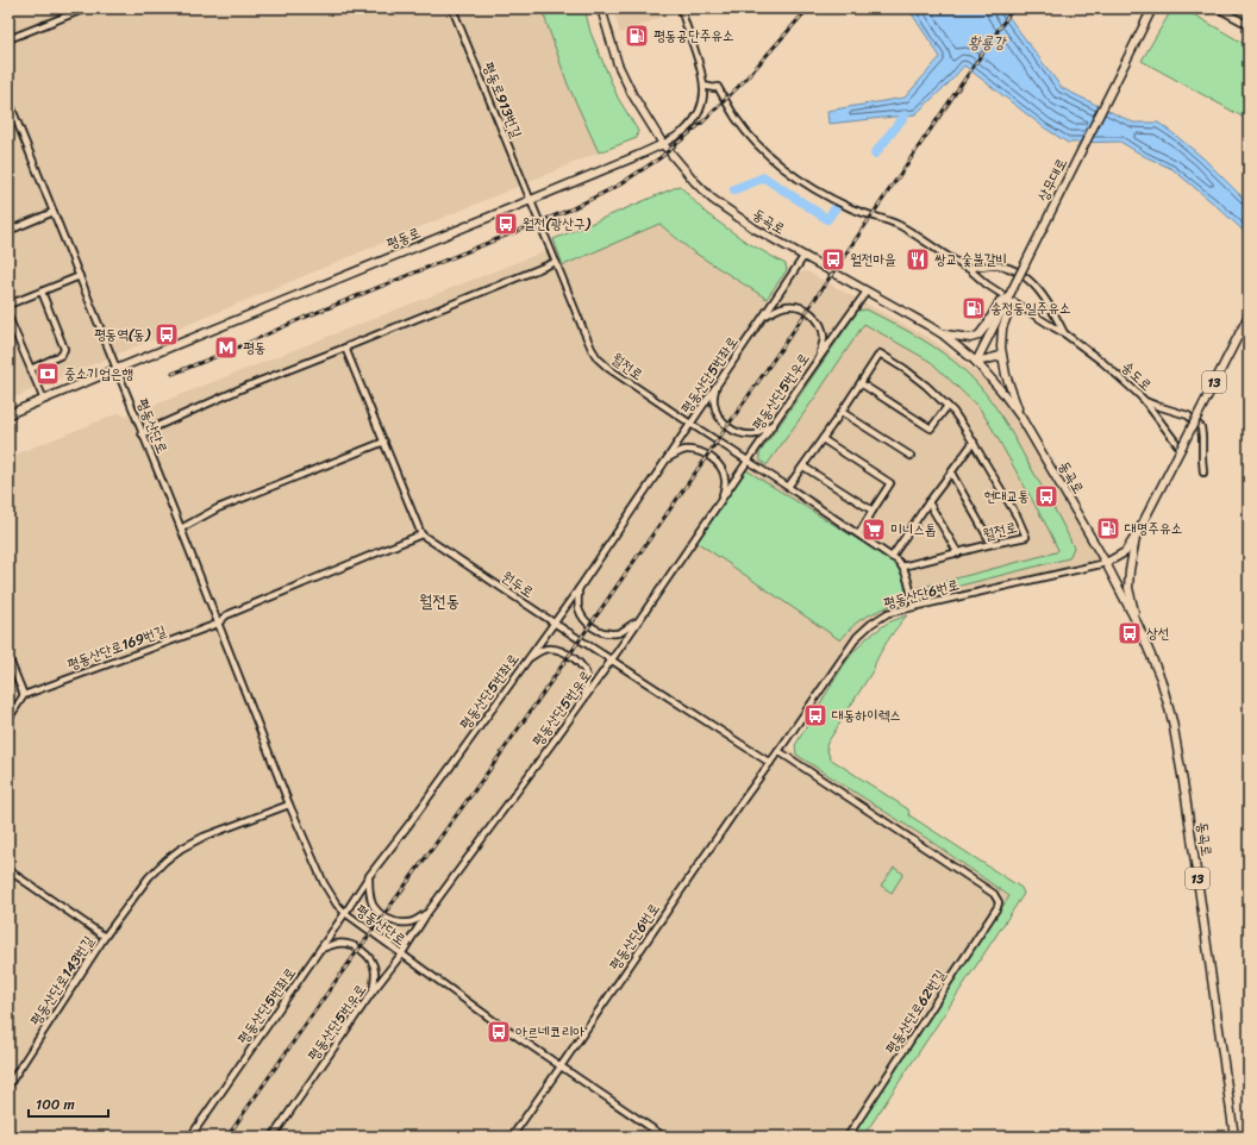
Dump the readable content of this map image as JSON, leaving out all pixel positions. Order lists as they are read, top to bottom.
{
  "streets": {
    "main road": [
      "상무대로",
      "동곡로",
      "평동로",
      "13"
    ],
    "street": [
      "평동로913번길",
      "월전로",
      "평동산단5번좌로",
      "송도로",
      "평동산단5번우로",
      "평동산단로",
      "원두로",
      "평동산단6번로",
      "평동산단로169번길",
      "평동산단로143번길",
      "평동산단로62번길"
    ]
  },
  "crossings": [
    ["평동로913번길", "평동로"],
    ["평동로913번길", "월전로"],
    ["상무대로", "동곡로"],
    ["상무대로", "송도로"],
    ["동곡로", "평동로"],
    ["동곡로", "평동산단5번좌로"],
    ["동곡로", "13"],
    ["동곡로", "평동산단5번우로"],
    ["동곡로", "평동산단6번로"],
    ["평동로", "월전로"],
    ["평동로", "송도로"],
    ["평동로", "평동산단로"],
    ["월전로", "평동산단5번좌로"],
    ["월전로", "평동산단5번우로"],
    ["월전로", "평동산단6번로"],
    ["평동산단5번좌로", "평동산단로"],
    ["평동산단5번좌로", "원두로"],
    ["송도로", "13"],
    ["13", "평동산단6번로"],
    ["평동산단5번우로", "평동산단로"],
    ["평동산단5번우로", "원두로"],
    ["평동산단로", "평동산단6번로"],
    ["평동산단로", "평동산단로169번길"],
    ["평동산단로", "평동산단로143번길"],
    ["원두로", "평동산단6번로"],
    ["평동산단6번로", "평동산단로62번길"]
  ],
  "districts": ["월전동"],
  "water": ["황룡강"],
  "places": {
    "fuel station": ["평동공단주유소", "송정동일주유소", "대명주유소"],
    "bus stop": [
      "월전(광산구)",
      "월전마을",
      "평동역(동)",
      "현대교통",
      "상선",
      "대동하이렉스",
      "아르네코리아"
    ],
    "restaurant": ["쌍교 숯불갈비"],
    "metro station": ["평동"],
    "bank": ["중소기업은행"],
    "supermarket": ["미니스톱"]
  },
  "scale_bar": "100 m"
}
